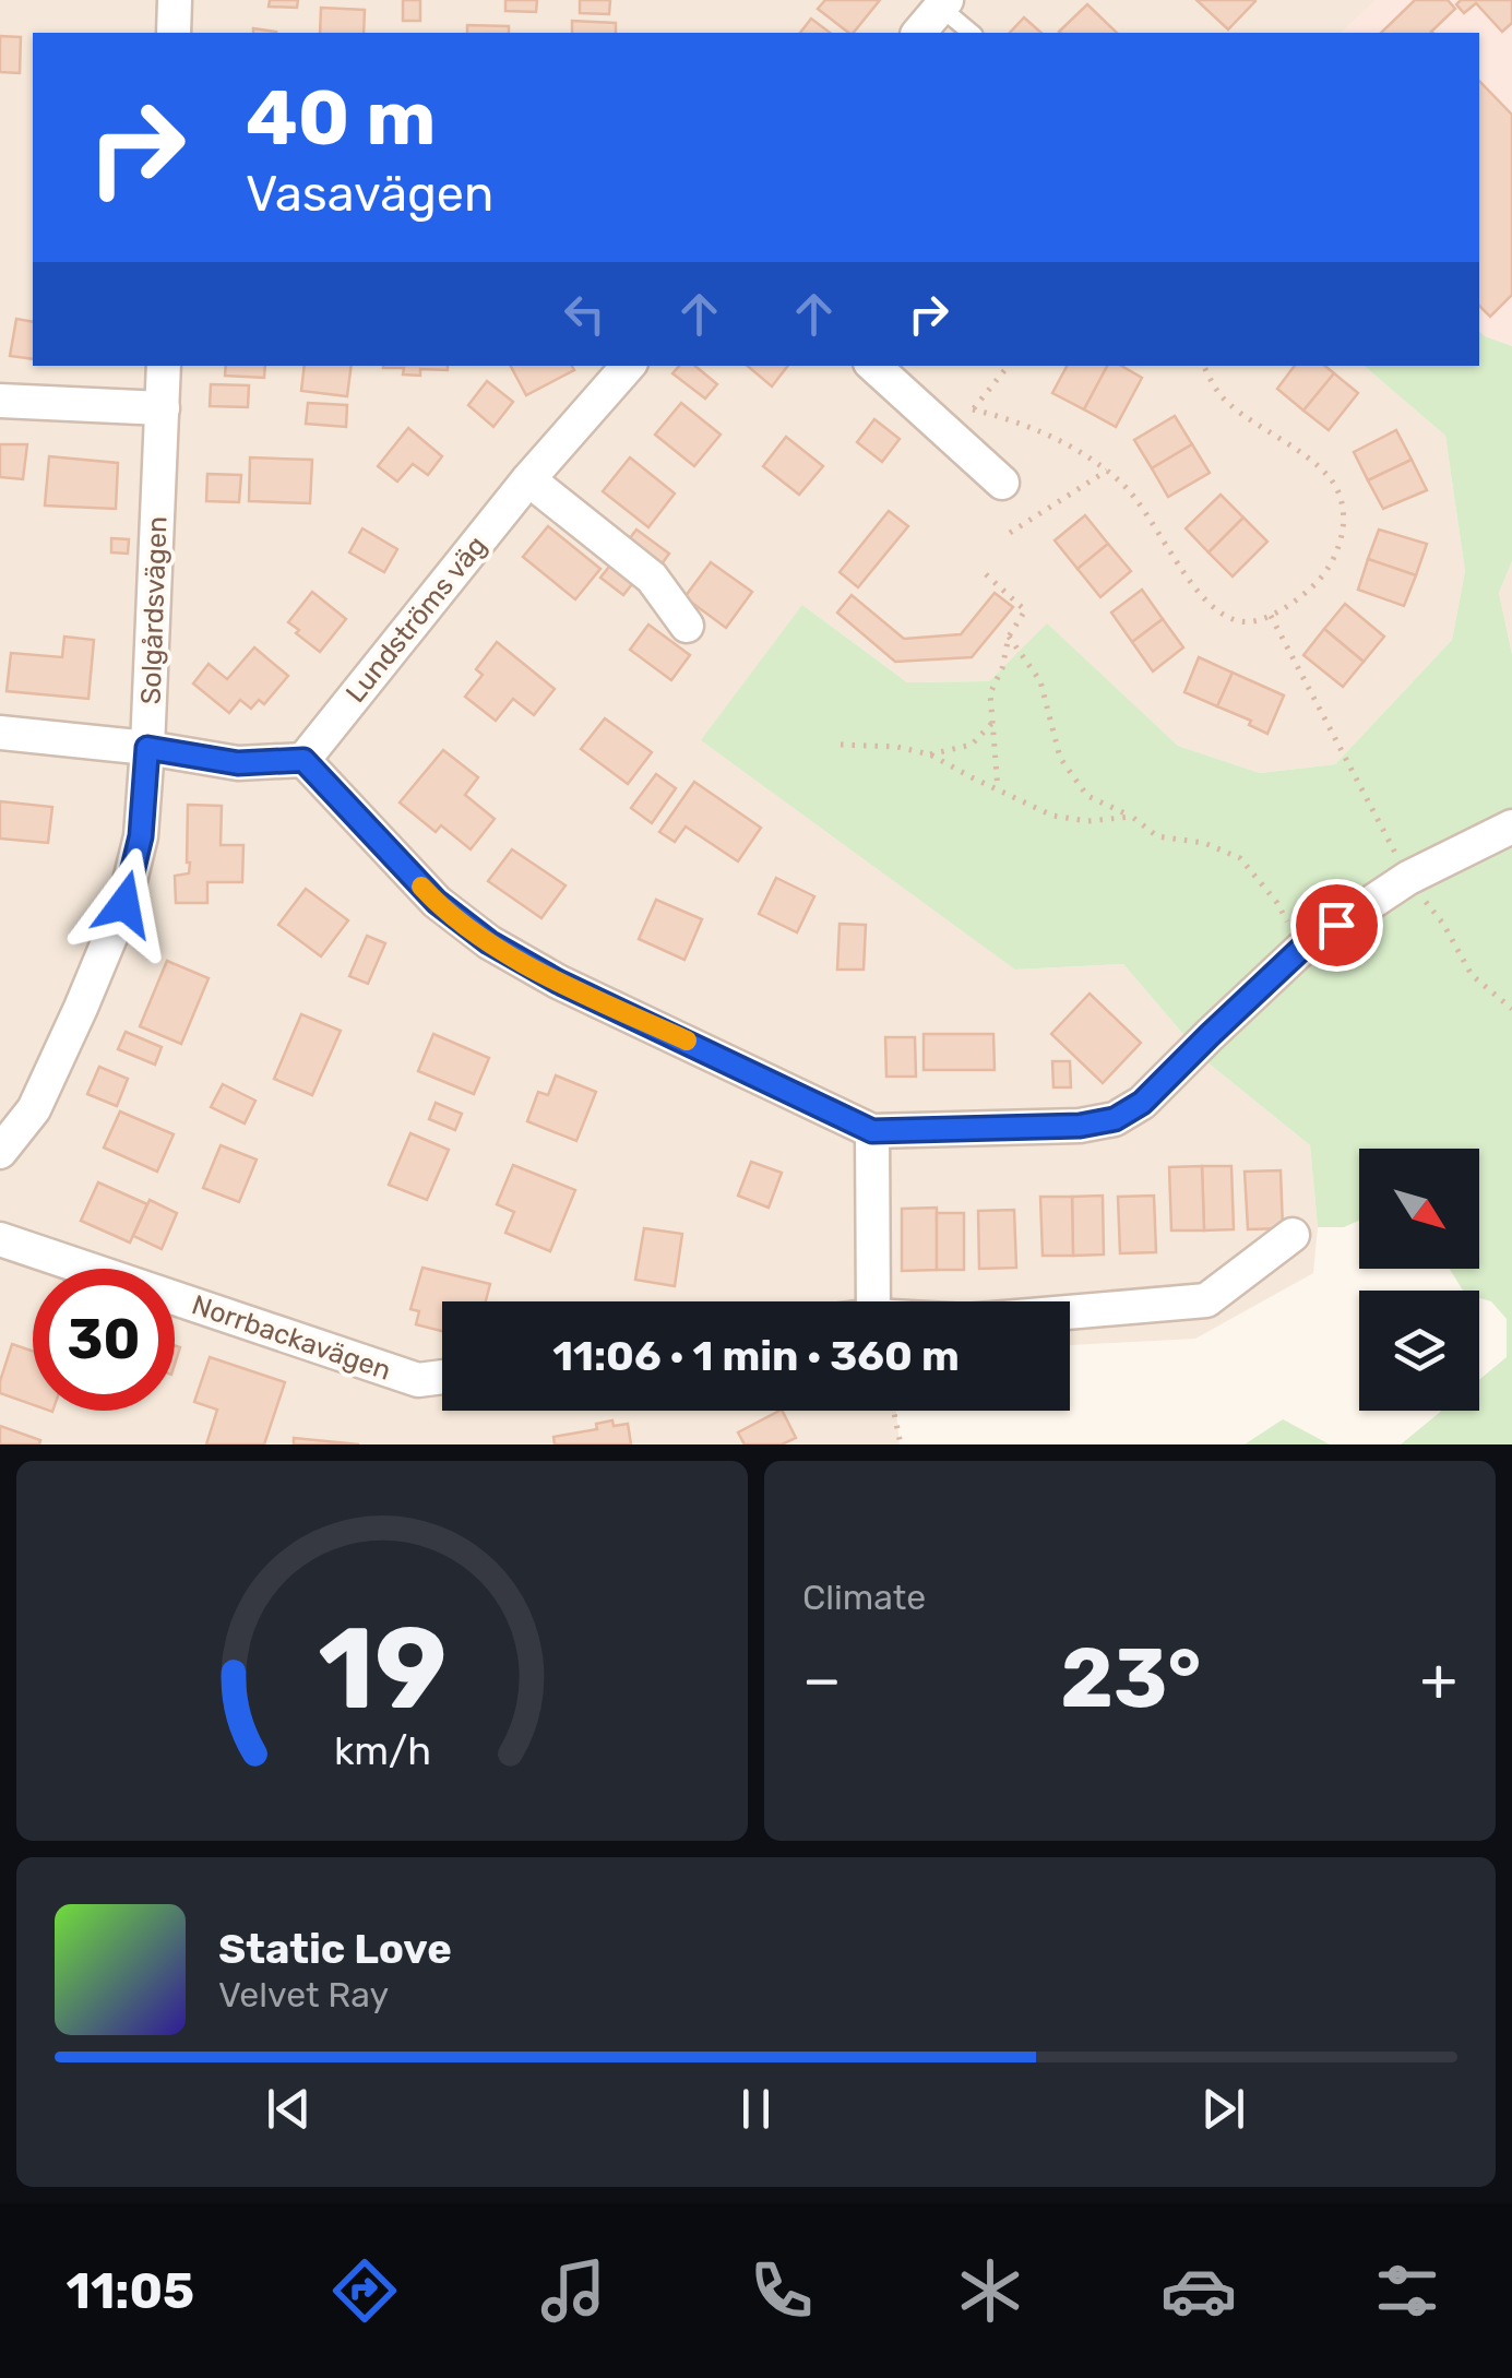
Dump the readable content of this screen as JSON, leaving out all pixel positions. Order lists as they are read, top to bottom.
{
  "streets": {
    "street": ["Solgårdsvägen", "Lundströms väg", "Norrbackavägen"]
  },
  "north": "bottom right",
  "page": {
    "turn": ["40 m", "Vasavägen"],
    "limit": "30",
    "trip": "11:06 · 1 min · 360 m",
    "tile": "Climate",
    "heat": ["−", "23°", "+"],
    "song": ["Static Love", "Velvet Ray"],
    "tabs": "11:05",
    "gauge": ["19", "km/h"]
  }
}
